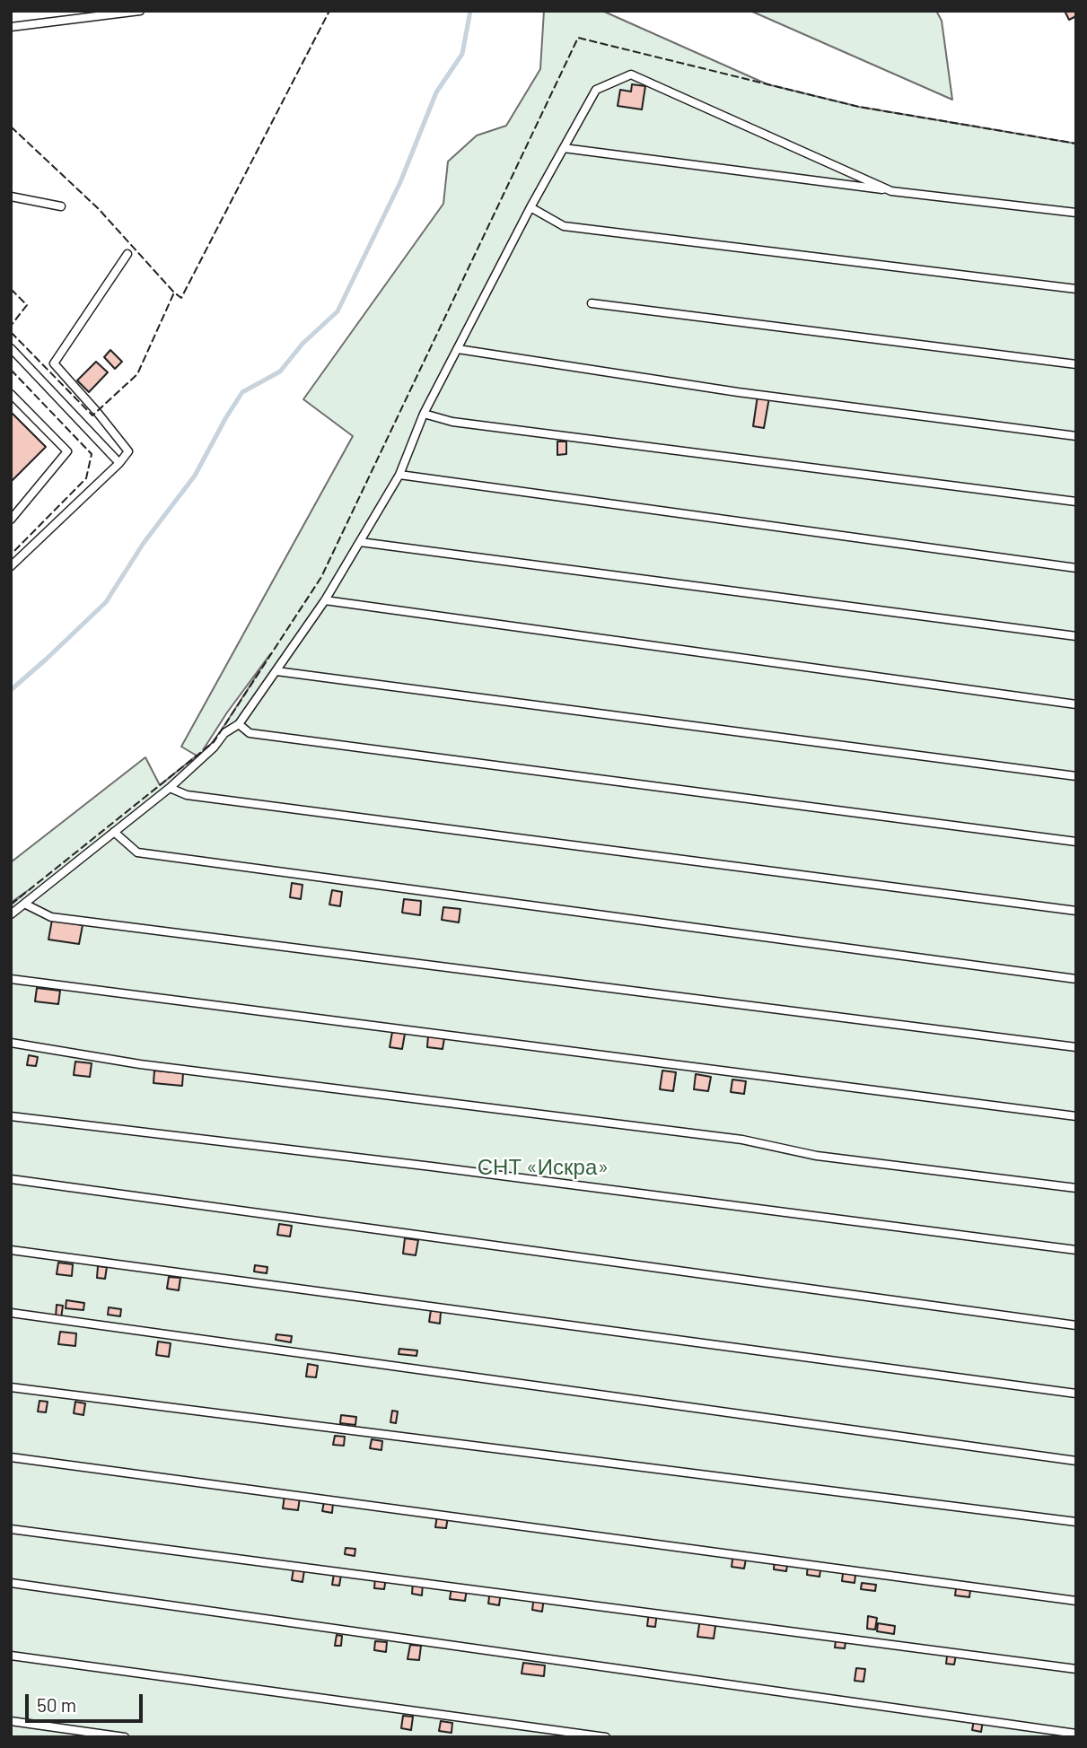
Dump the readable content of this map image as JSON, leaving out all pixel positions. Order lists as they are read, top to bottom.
{
  "parks": ["СНТ «Искра»"],
  "scale_bar": "50 m"
}
